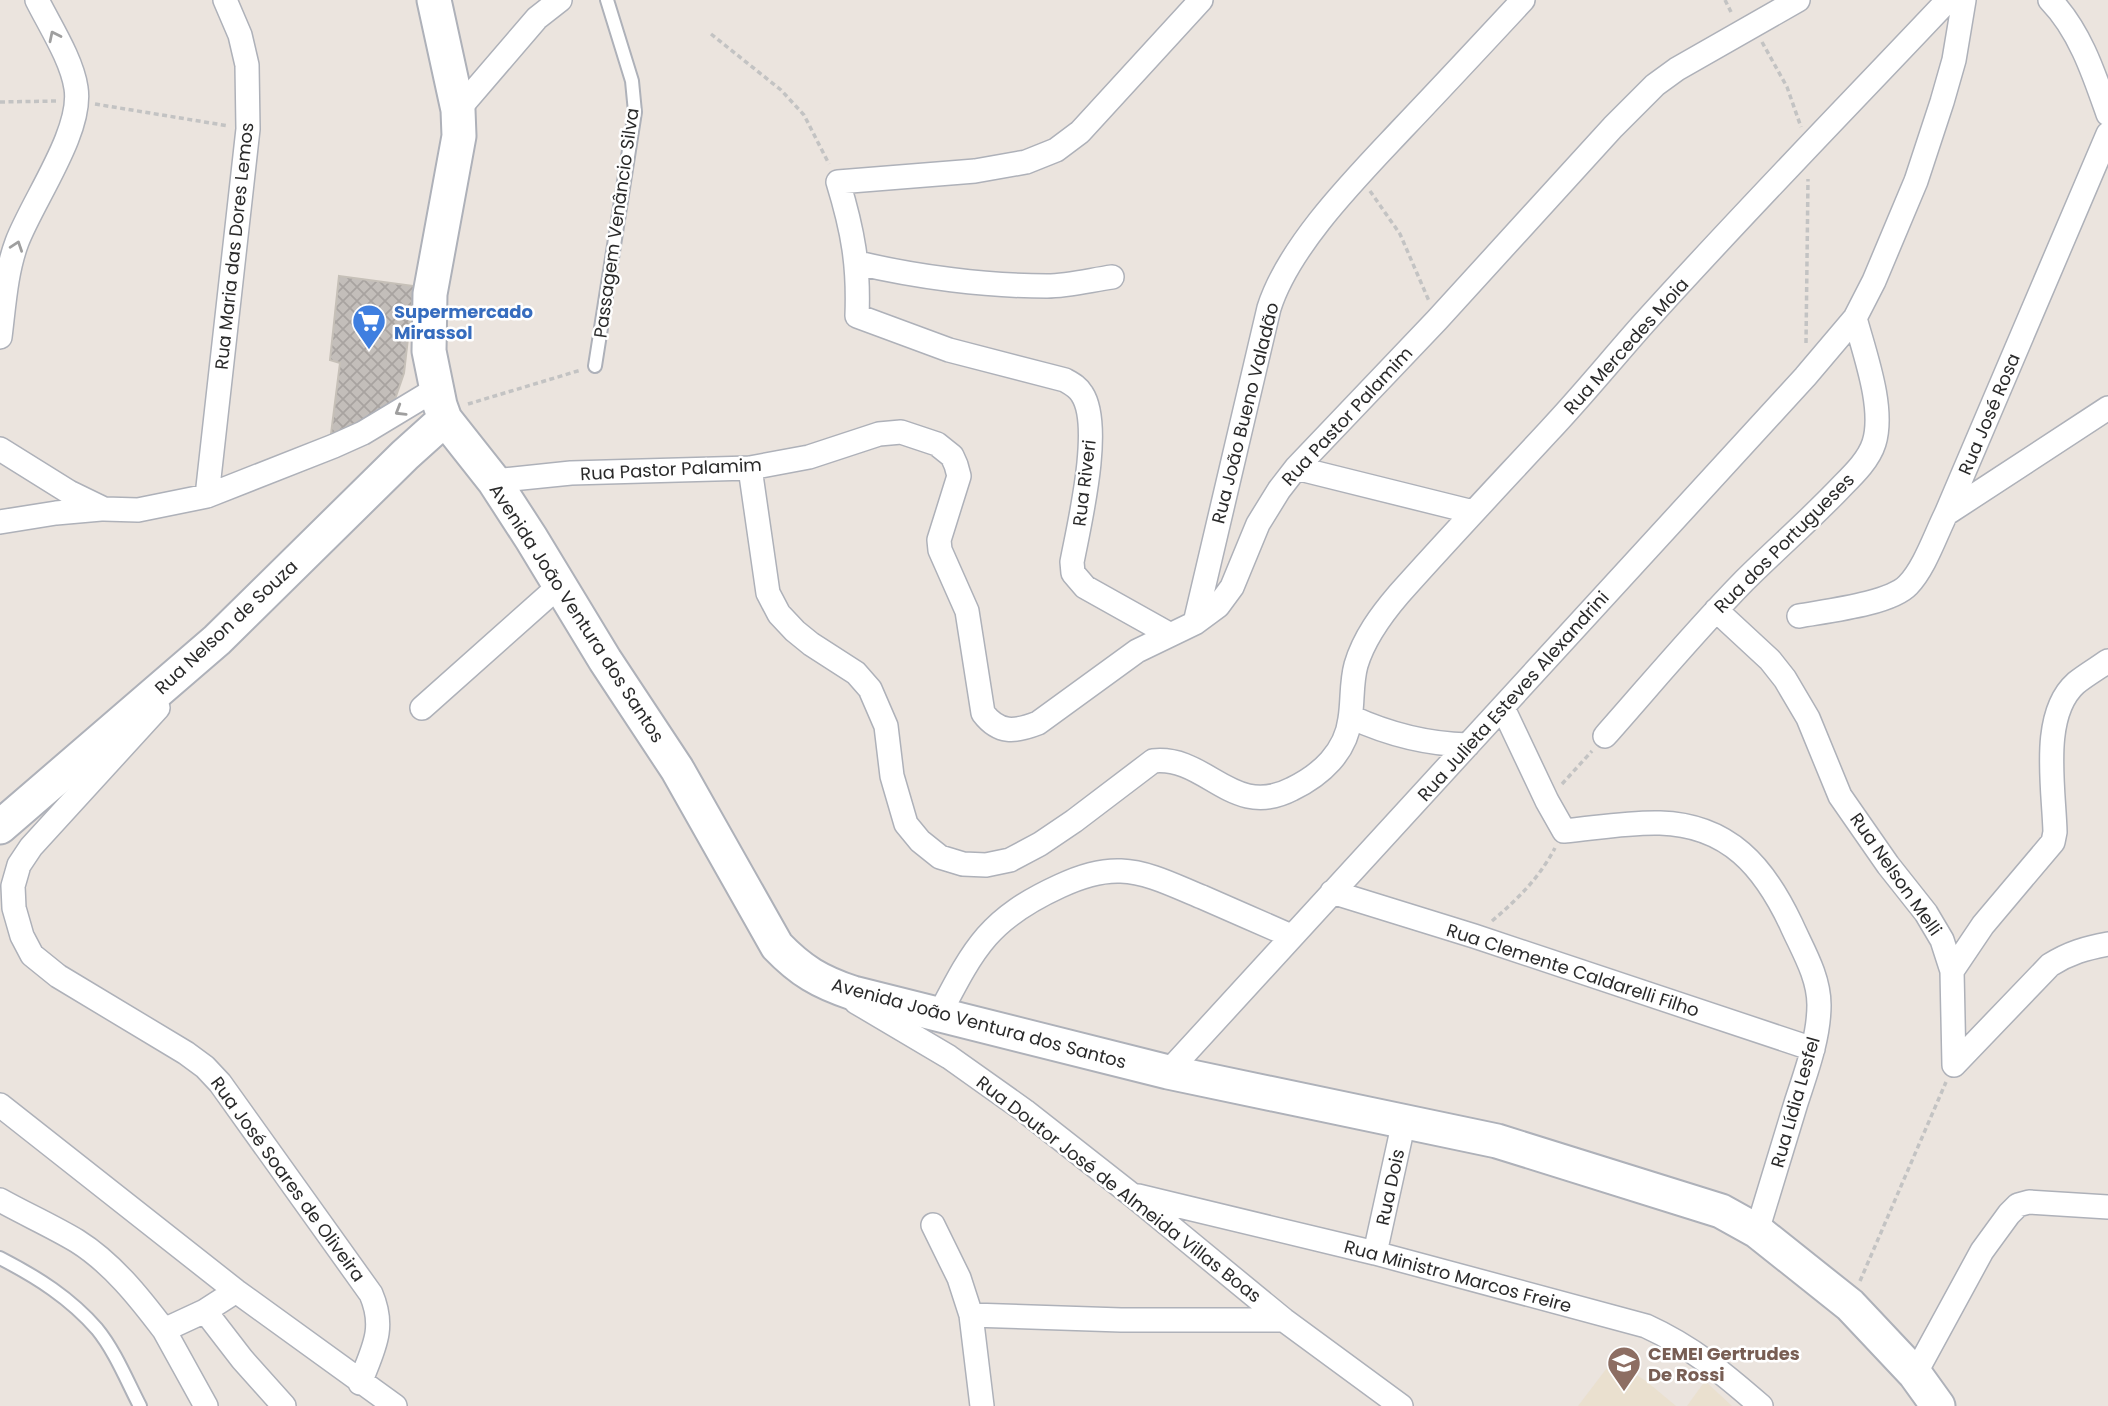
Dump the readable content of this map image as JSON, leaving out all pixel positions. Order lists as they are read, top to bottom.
{
  "streets": {
    "main road": ["Avenida João Ventura dos Santos", "Rua Nelson de Souza"],
    "street": [
      "Rua Maria das Dores Lemos",
      "Rua Mercedes Moia",
      "Rua João Bueno Valadão",
      "Rua José Rosa",
      "Rua Pastor Palamim",
      "Rua Riveri",
      "Rua dos Portugueses",
      "Rua Julieta Esteves Alexandrini",
      "Rua Nelson Melli",
      "Rua Clemente Caldarelli Filho",
      "Rua Lídia Lesfel",
      "Rua José Soares de Oliveira",
      "Rua Dois",
      "Rua Doutor José de Almeida Villas Boas",
      "Rua Ministro Marcos Freire"
    ],
    "lane": ["Passagem Venâncio Silva"]
  },
  "crossings": [
    ["Rua Mercedes Moia", "Rua Pastor Palamim"],
    ["Rua João Bueno Valadão", "Rua Pastor Palamim"],
    ["Rua Pastor Palamim", "Rua Riveri"],
    ["Rua Pastor Palamim", "Avenida João Ventura dos Santos"],
    ["Rua dos Portugueses", "Rua Julieta Esteves Alexandrini"],
    ["Rua dos Portugueses", "Rua Nelson Melli"],
    ["Avenida João Ventura dos Santos", "Rua Nelson de Souza"],
    ["Avenida João Ventura dos Santos", "Rua Julieta Esteves Alexandrini"],
    ["Avenida João Ventura dos Santos", "Rua Lídia Lesfel"],
    ["Avenida João Ventura dos Santos", "Rua Dois"],
    ["Avenida João Ventura dos Santos", "Rua Doutor José de Almeida Villas Boas"],
    ["Rua Nelson de Souza", "Rua José Soares de Oliveira"],
    ["Rua Julieta Esteves Alexandrini", "Rua Clemente Caldarelli Filho"],
    ["Rua Clemente Caldarelli Filho", "Rua Lídia Lesfel"],
    ["Rua Dois", "Rua Ministro Marcos Freire"],
    ["Rua Doutor José de Almeida Villas Boas", "Rua Ministro Marcos Freire"]
  ],
  "places": {
    "supermarket": ["Supermercado Mirassol"],
    "school or university": ["CEMEI Gertrudes De Rossi"]
  }
}
